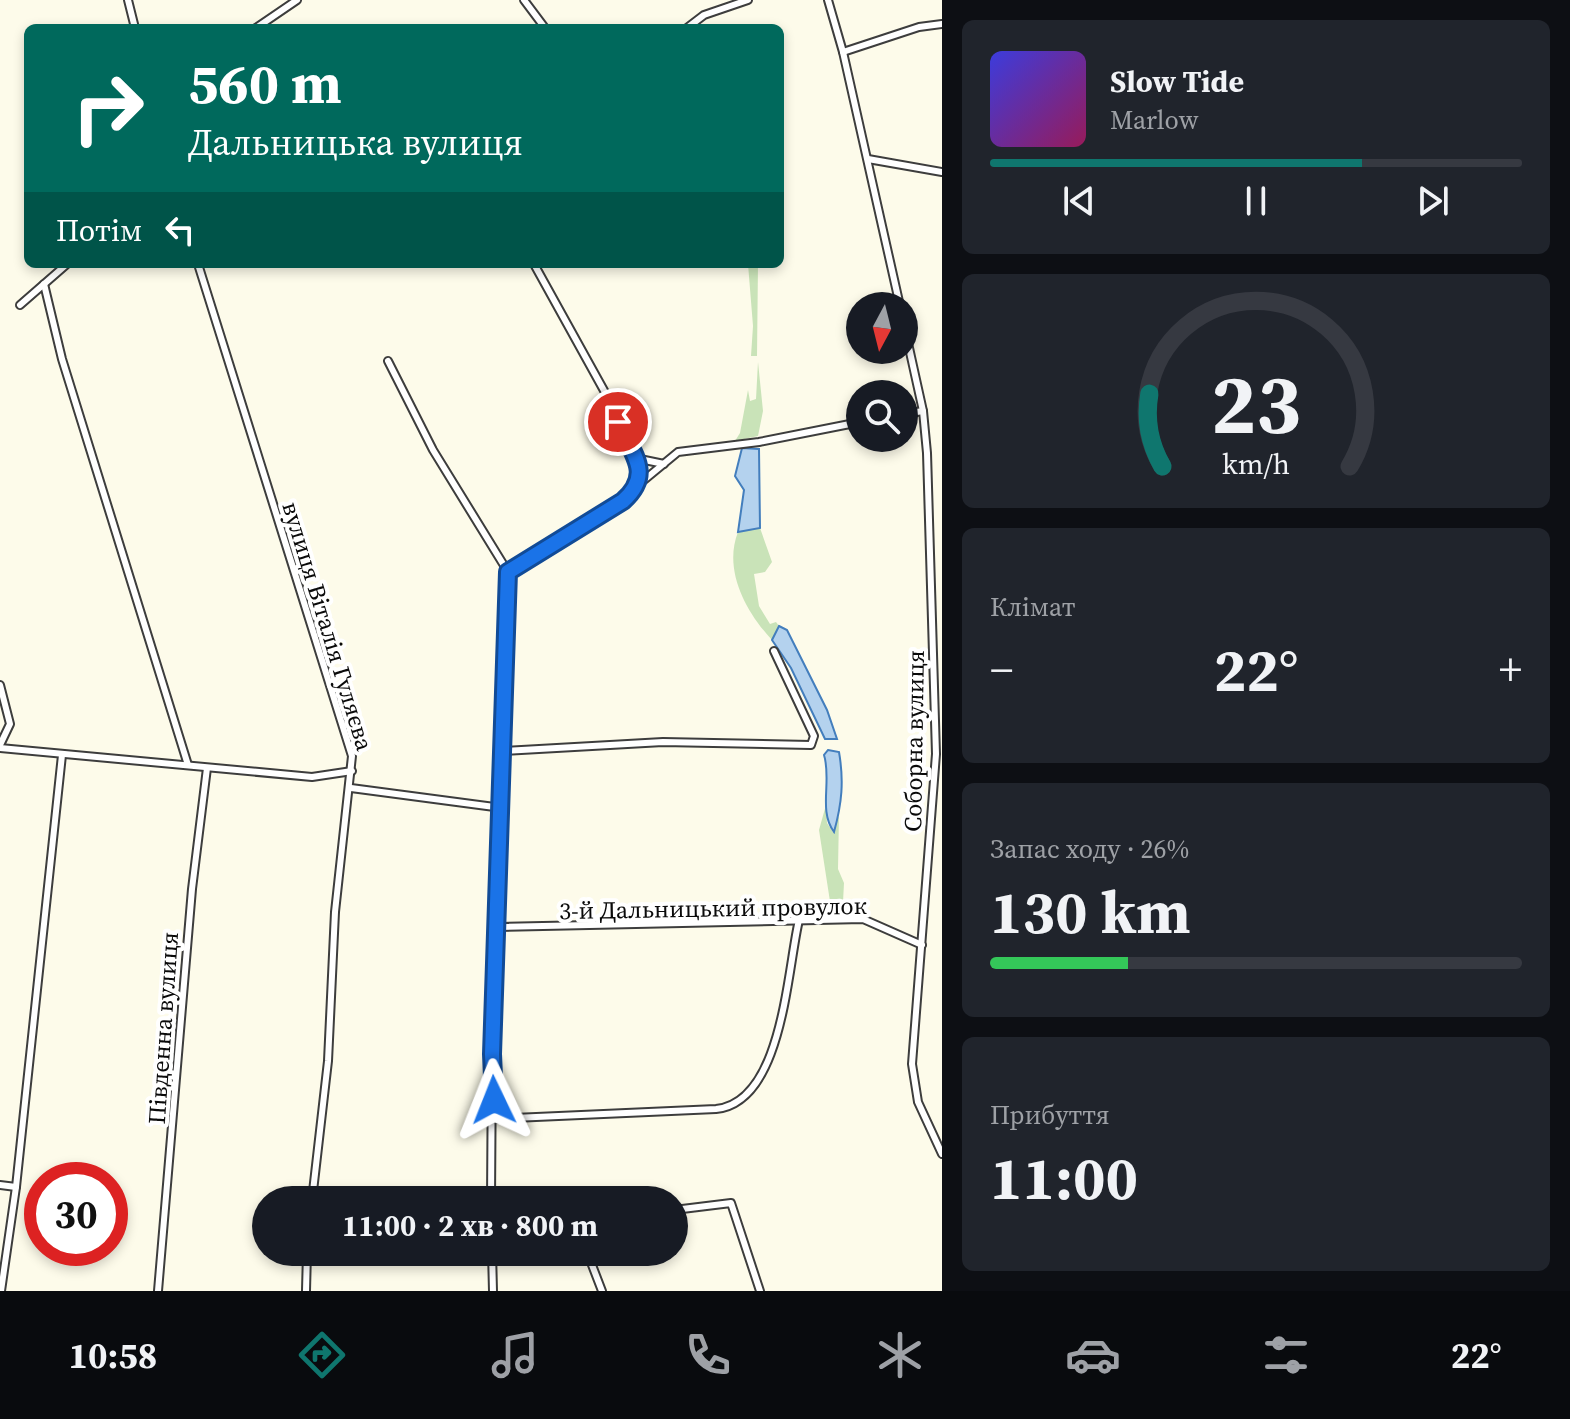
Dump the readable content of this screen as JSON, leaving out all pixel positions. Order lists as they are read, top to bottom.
{
  "streets": {
    "street": [
      "вулиця Віталія Гуляєва",
      "Соборна вулиця",
      "3-й Дальницький провулок",
      "Південна вулиця"
    ]
  },
  "crossings": [
    ["Соборна вулиця", "3-й Дальницький провулок"]
  ],
  "north": "bottom",
  "page": {
    "turn": ["560 m", "Дальницька вулиця"],
    "song": ["Slow Tide", "Marlow"],
    "then": "Потім",
    "tile": [
      "Клімат",
      ["Запас ходу · 26%", "130 km"],
      ["Прибуття", "11:00"]
    ],
    "heat": ["−", "22°", "+"],
    "limit": "30",
    "trip": "11:00 · 2 хв · 800 m",
    "tabs": ["10:58", "22°"],
    "gauge": ["23", "km/h"]
  }
}
